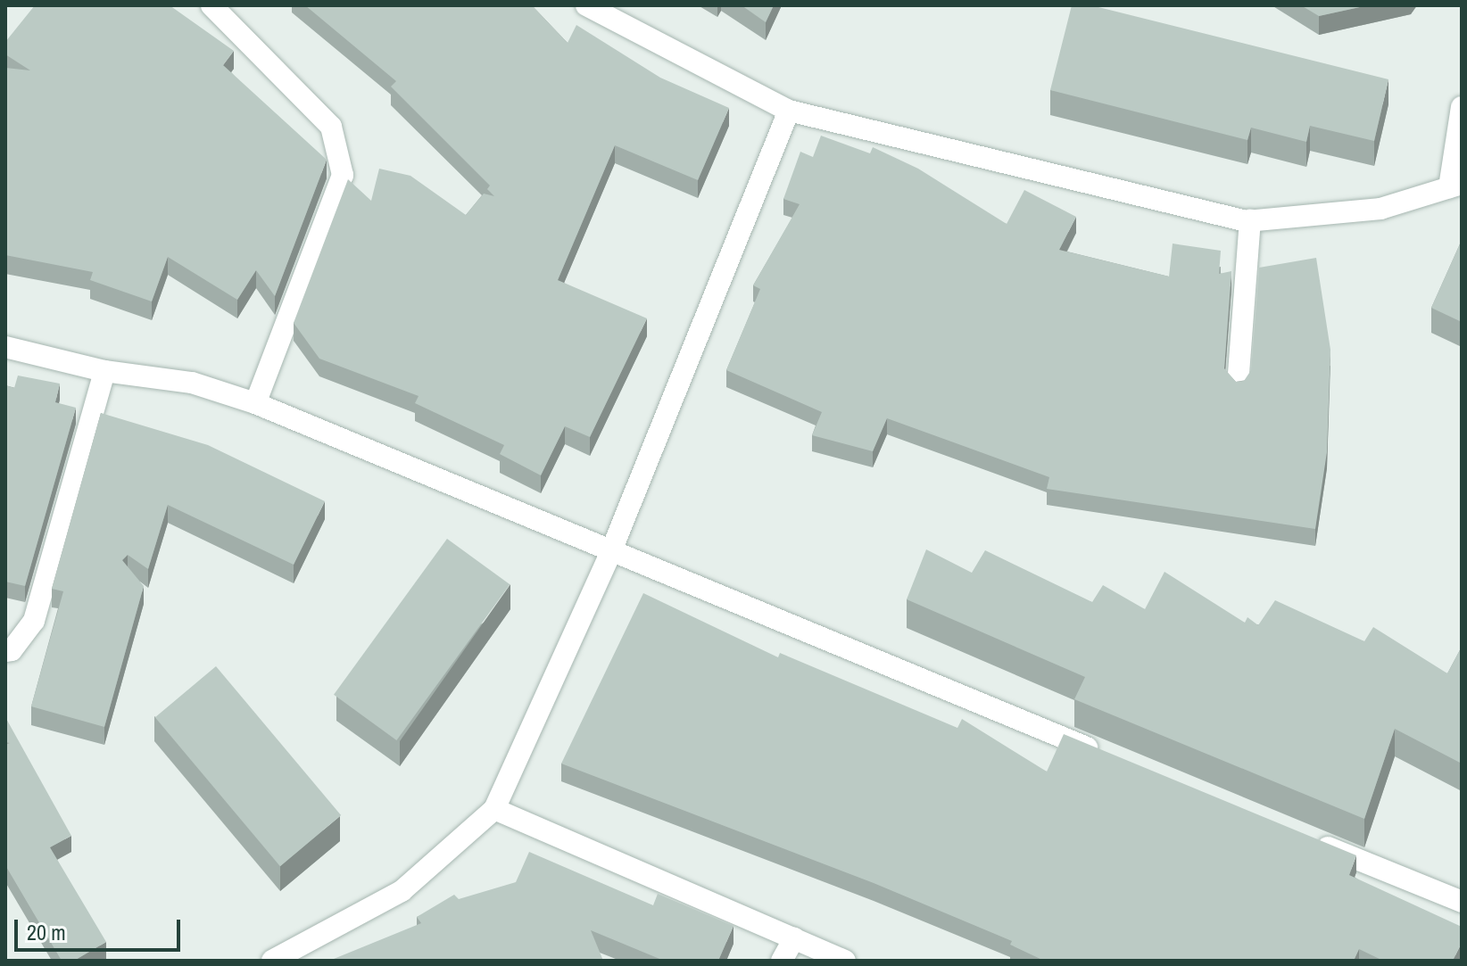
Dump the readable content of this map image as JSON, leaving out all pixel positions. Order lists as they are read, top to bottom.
{
  "scale_bar": "20 m"
}
